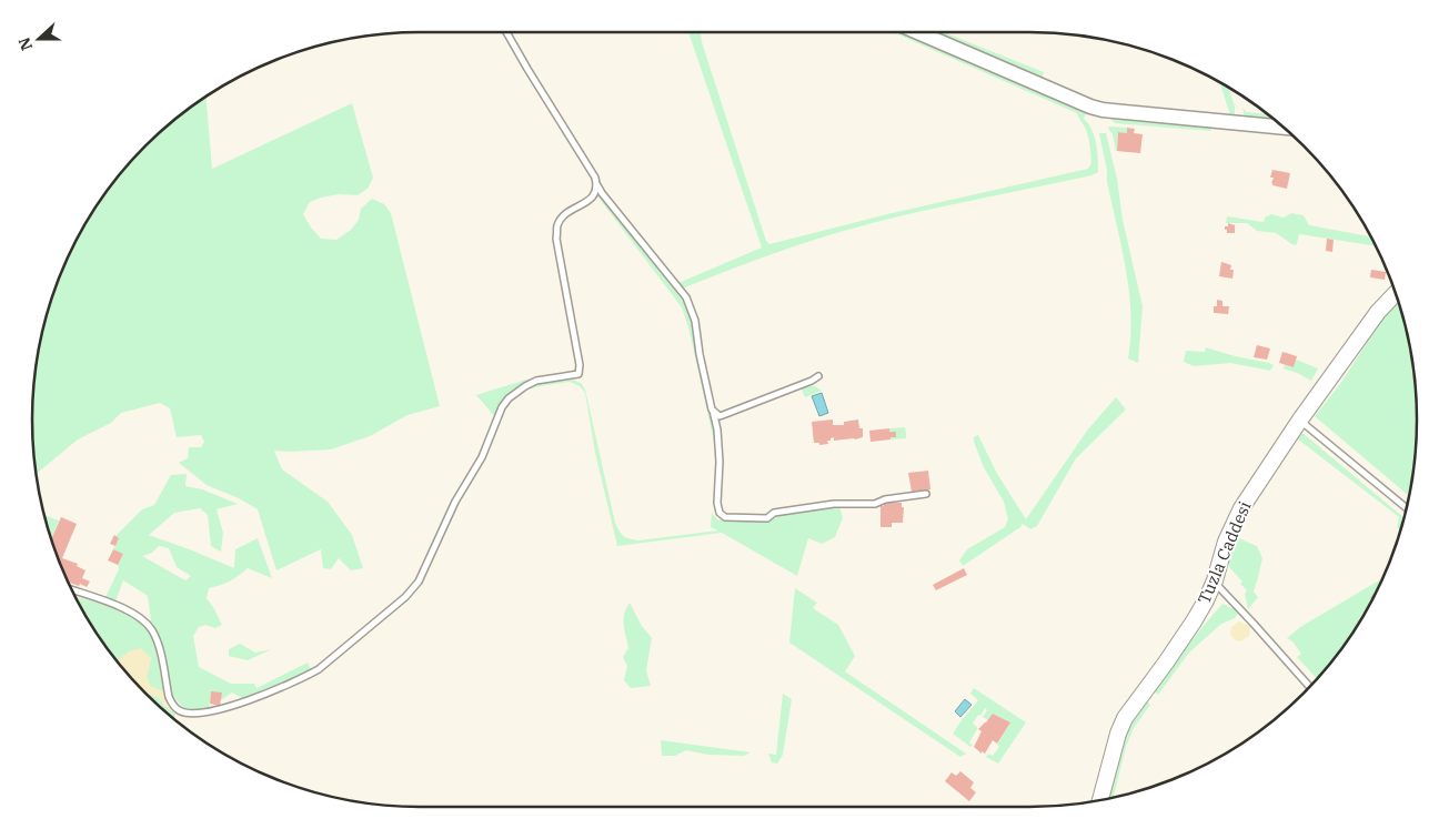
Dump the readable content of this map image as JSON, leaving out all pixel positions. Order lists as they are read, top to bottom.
{
  "streets": {
    "main road": ["Tuzla Caddesi"]
  },
  "north": "left"
}
